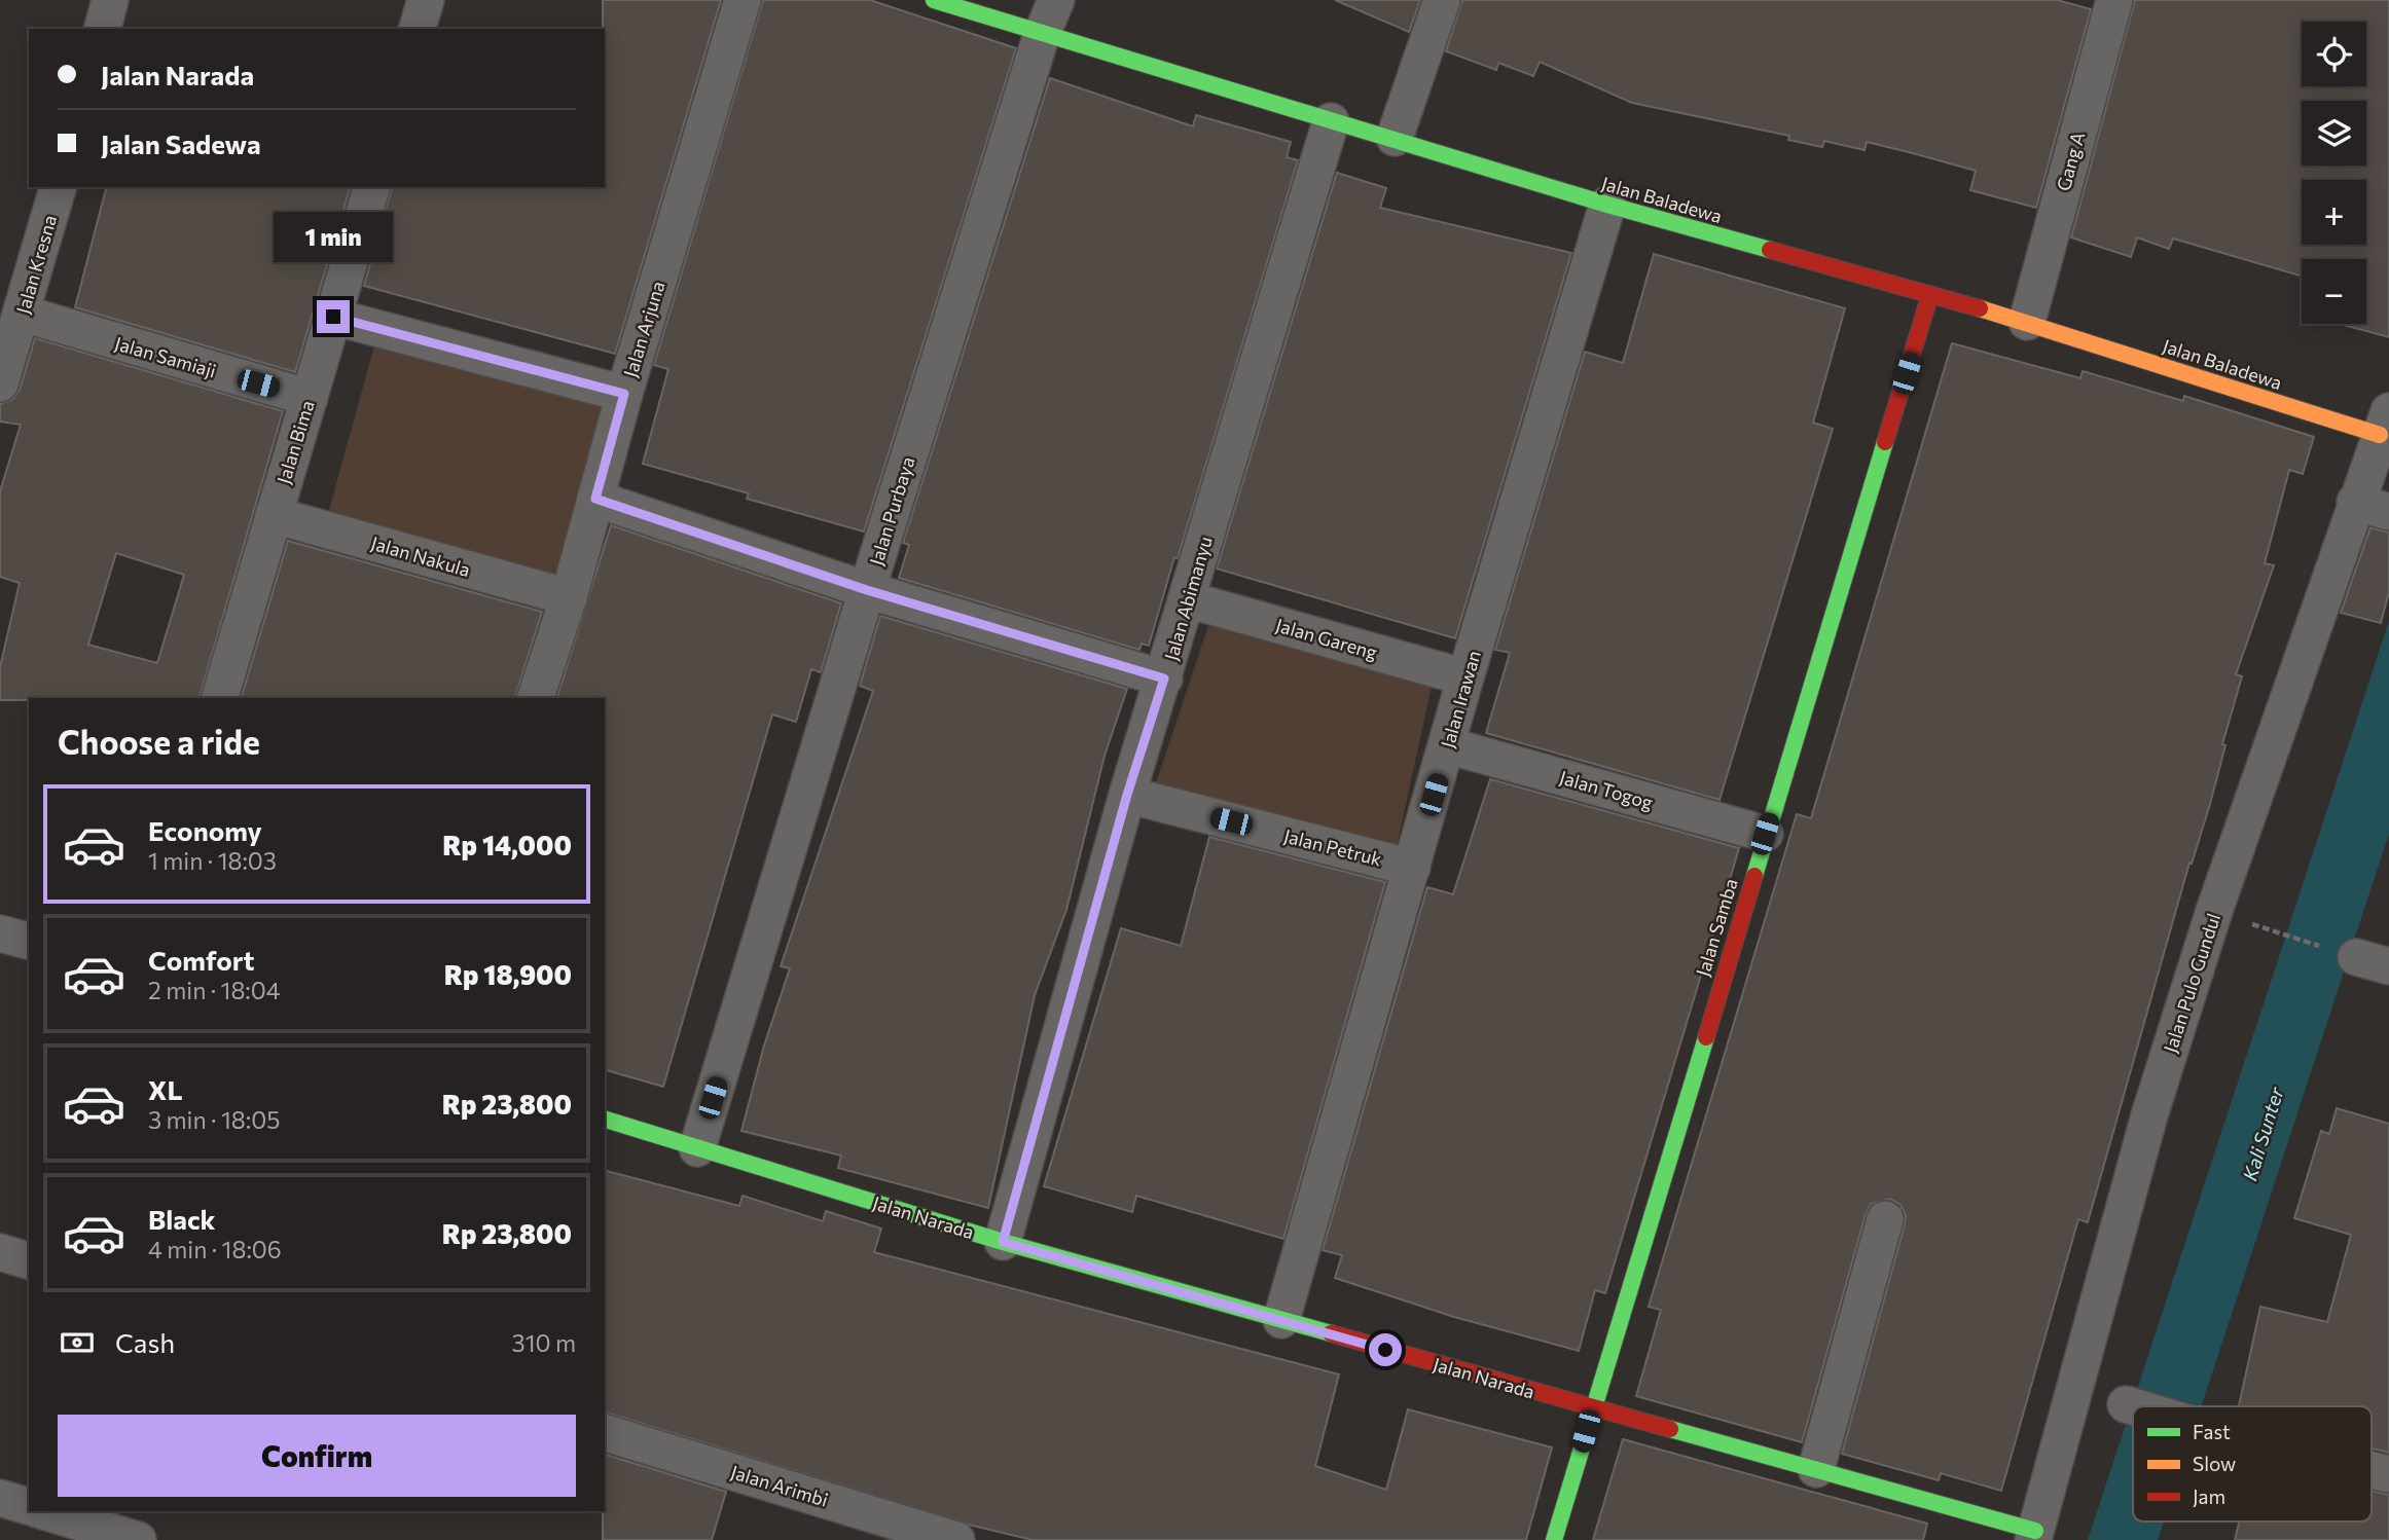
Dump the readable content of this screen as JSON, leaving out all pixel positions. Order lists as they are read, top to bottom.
{
  "streets": {
    "street": [
      "Gang A",
      "Jalan Baladewa",
      "Jalan Kresna",
      "Jalan Arjuna",
      "Jalan Samiaji",
      "Jalan Bima",
      "Jalan Purbaya",
      "Jalan Nakula",
      "Jalan Abimanyu",
      "Jalan Gareng",
      "Jalan Irawan",
      "Jalan Togog",
      "Jalan Petruk",
      "Jalan Samba",
      "Jalan Pulo Gundul",
      "Jalan Narada",
      "Jalan Arimbi"
    ]
  },
  "crossings": [
    ["Gang A", "Jalan Baladewa"],
    ["Jalan Baladewa", "Jalan Purbaya"],
    ["Jalan Baladewa", "Jalan Abimanyu"],
    ["Jalan Baladewa", "Jalan Irawan"],
    ["Jalan Baladewa", "Jalan Samba"],
    ["Jalan Baladewa", "Jalan Pulo Gundul"],
    ["Jalan Kresna", "Jalan Samiaji"],
    ["Jalan Arjuna", "Jalan Nakula"],
    ["Jalan Samiaji", "Jalan Bima"],
    ["Jalan Bima", "Jalan Nakula"],
    ["Jalan Purbaya", "Jalan Narada"],
    ["Jalan Abimanyu", "Jalan Gareng"],
    ["Jalan Abimanyu", "Jalan Petruk"],
    ["Jalan Abimanyu", "Jalan Narada"],
    ["Jalan Gareng", "Jalan Irawan"],
    ["Jalan Irawan", "Jalan Togog"],
    ["Jalan Irawan", "Jalan Petruk"],
    ["Jalan Irawan", "Jalan Narada"],
    ["Jalan Togog", "Jalan Samba"],
    ["Jalan Samba", "Jalan Narada"],
    ["Jalan Pulo Gundul", "Jalan Narada"]
  ],
  "water": ["Kali Sunter"],
  "legend": ["Fast", "Slow", "Jam"],
  "page": {
    "map_buttons": ["+", "−"],
    "banner": ["Jalan Narada", "Jalan Sadewa"],
    "bubble": "1 min",
    "heading": "Choose a ride",
    "list": [
      {
        "name": "Economy",
        "note": "1 min · 18:03",
        "value": "Rp 14,000"
      },
      {
        "name": "Comfort",
        "note": "2 min · 18:04",
        "value": "Rp 18,900"
      },
      {
        "name": "XL",
        "note": "3 min · 18:05",
        "value": "Rp 23,800"
      },
      {
        "name": "Black",
        "note": "4 min · 18:06",
        "value": "Rp 23,800"
      }
    ],
    "pay": ["Cash", "310 m"],
    "buttons": "Confirm"
  }
}
